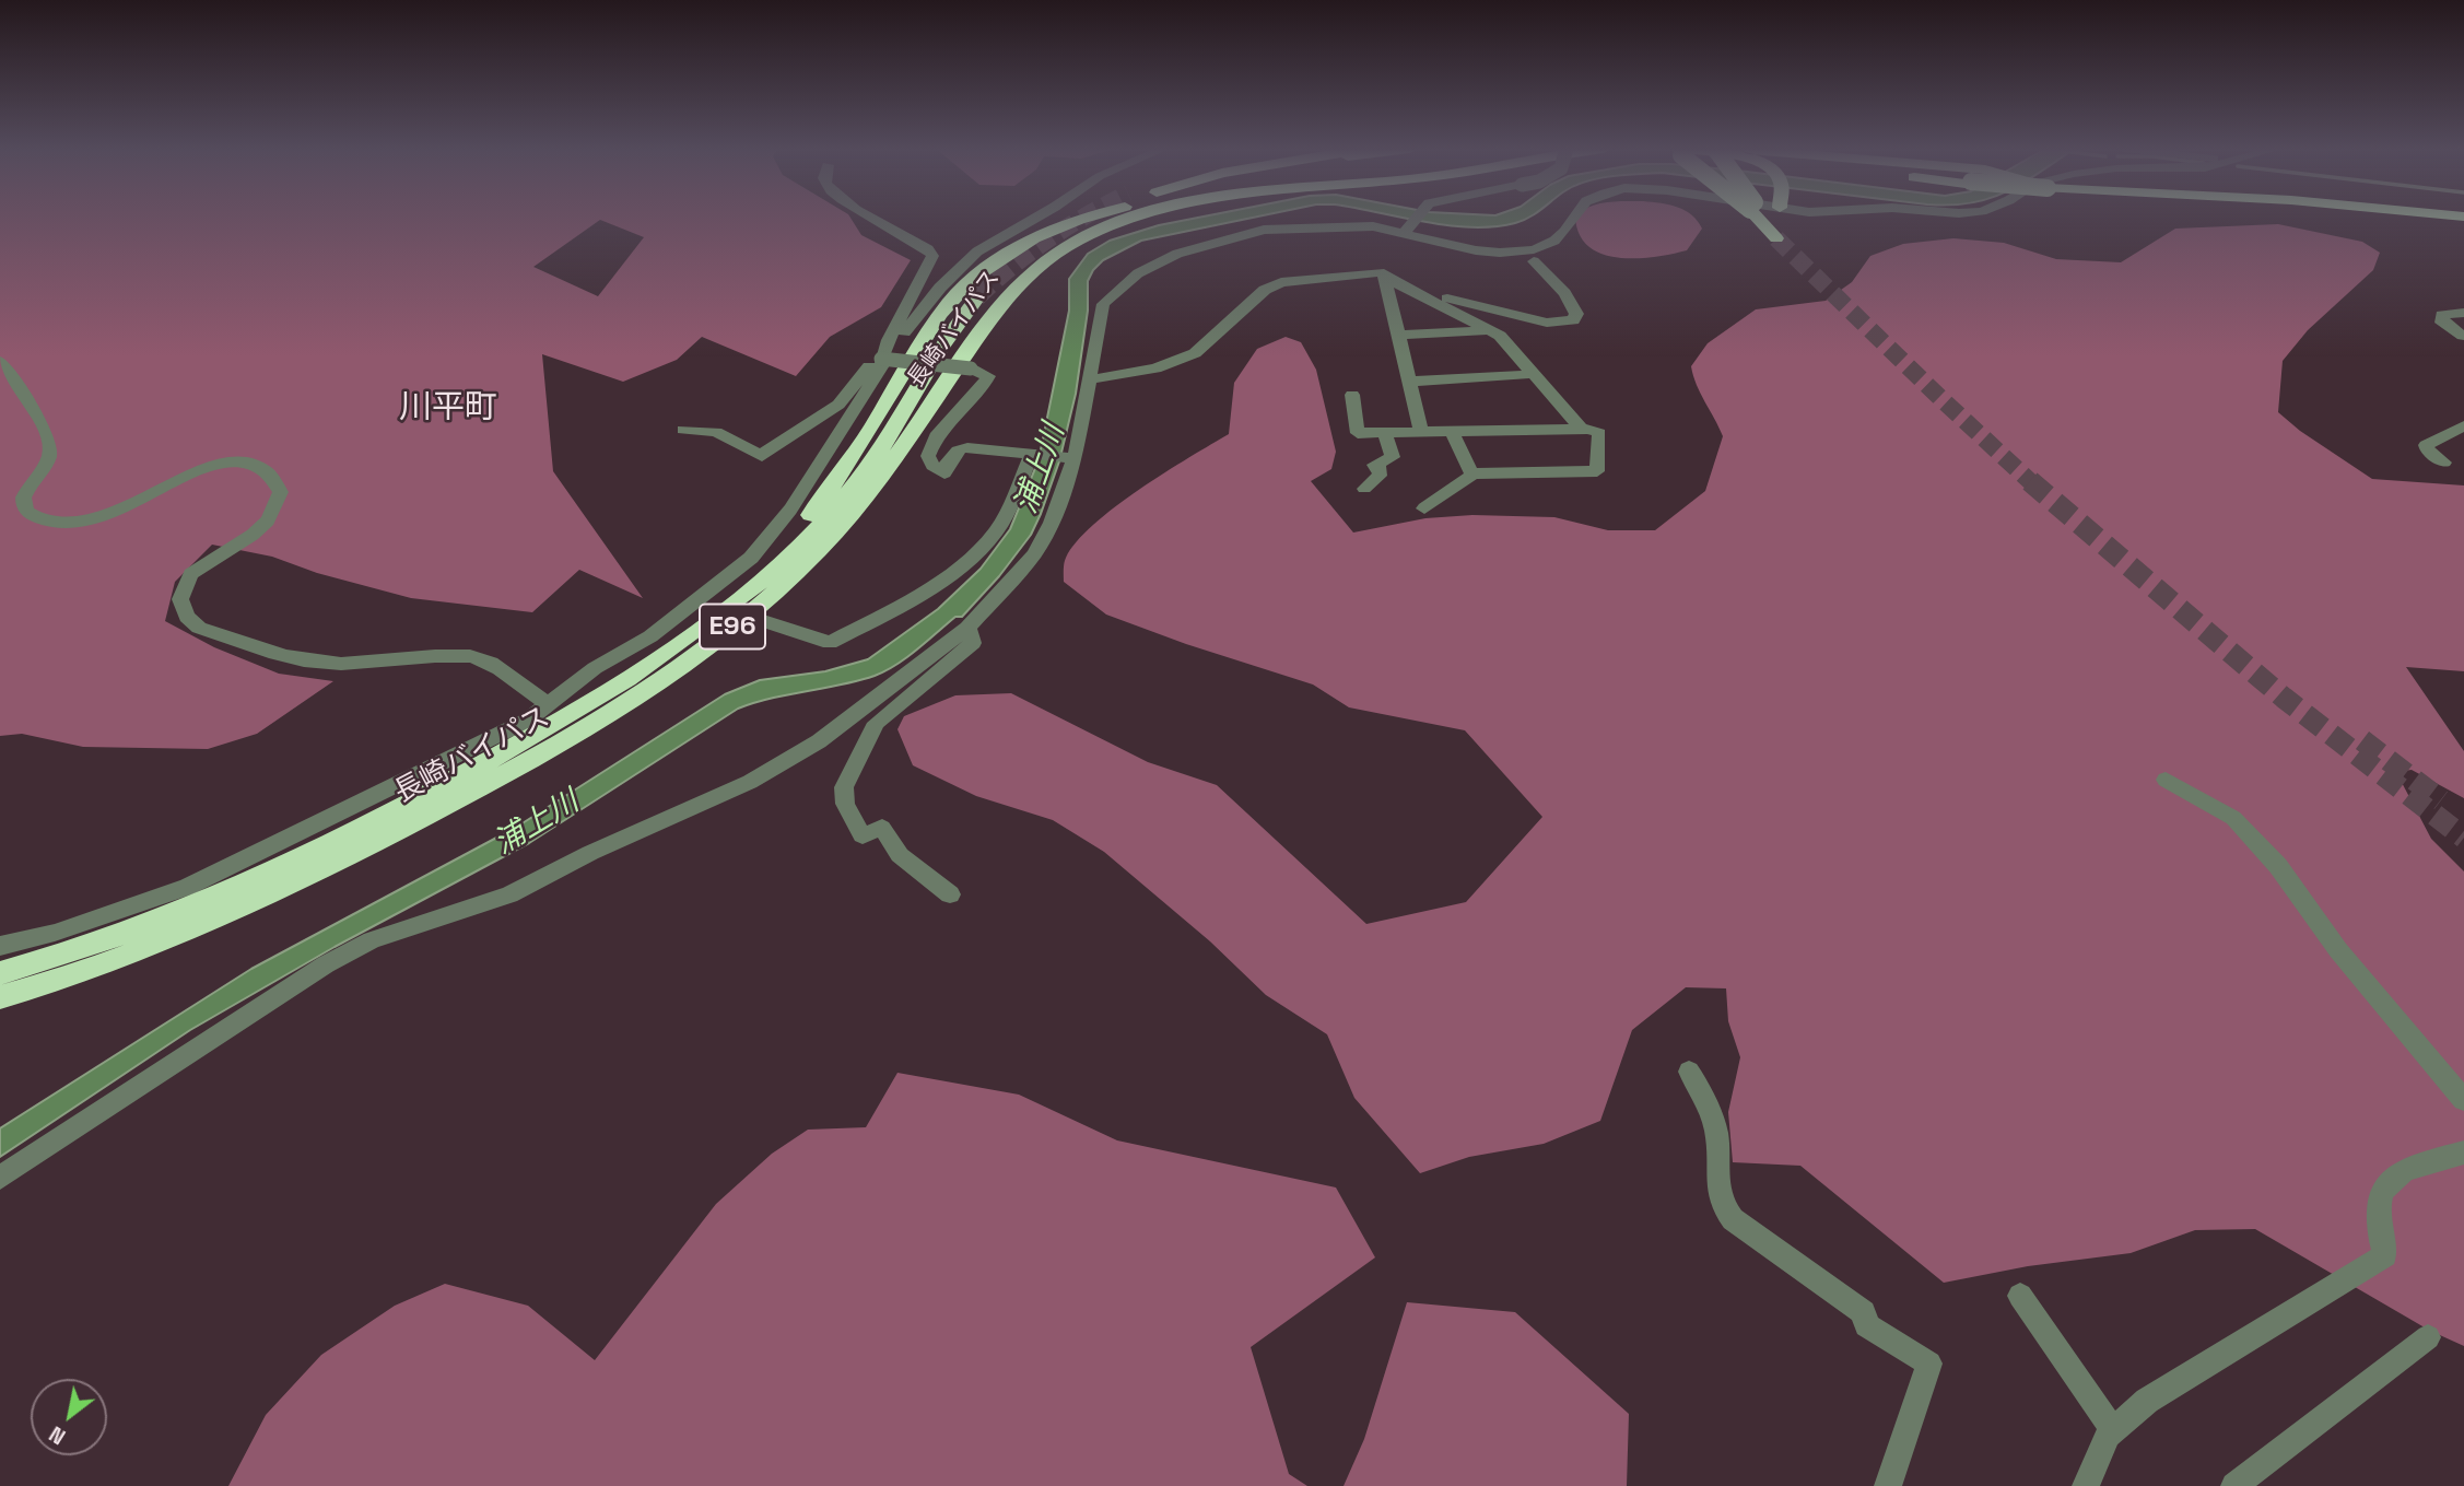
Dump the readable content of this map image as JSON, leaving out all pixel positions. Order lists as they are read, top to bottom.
{
  "streets": {
    "highway": ["長崎バイパス", "E96"]
  },
  "districts": ["川平町"],
  "water": ["浦上川"],
  "north": "bottom left"
}
